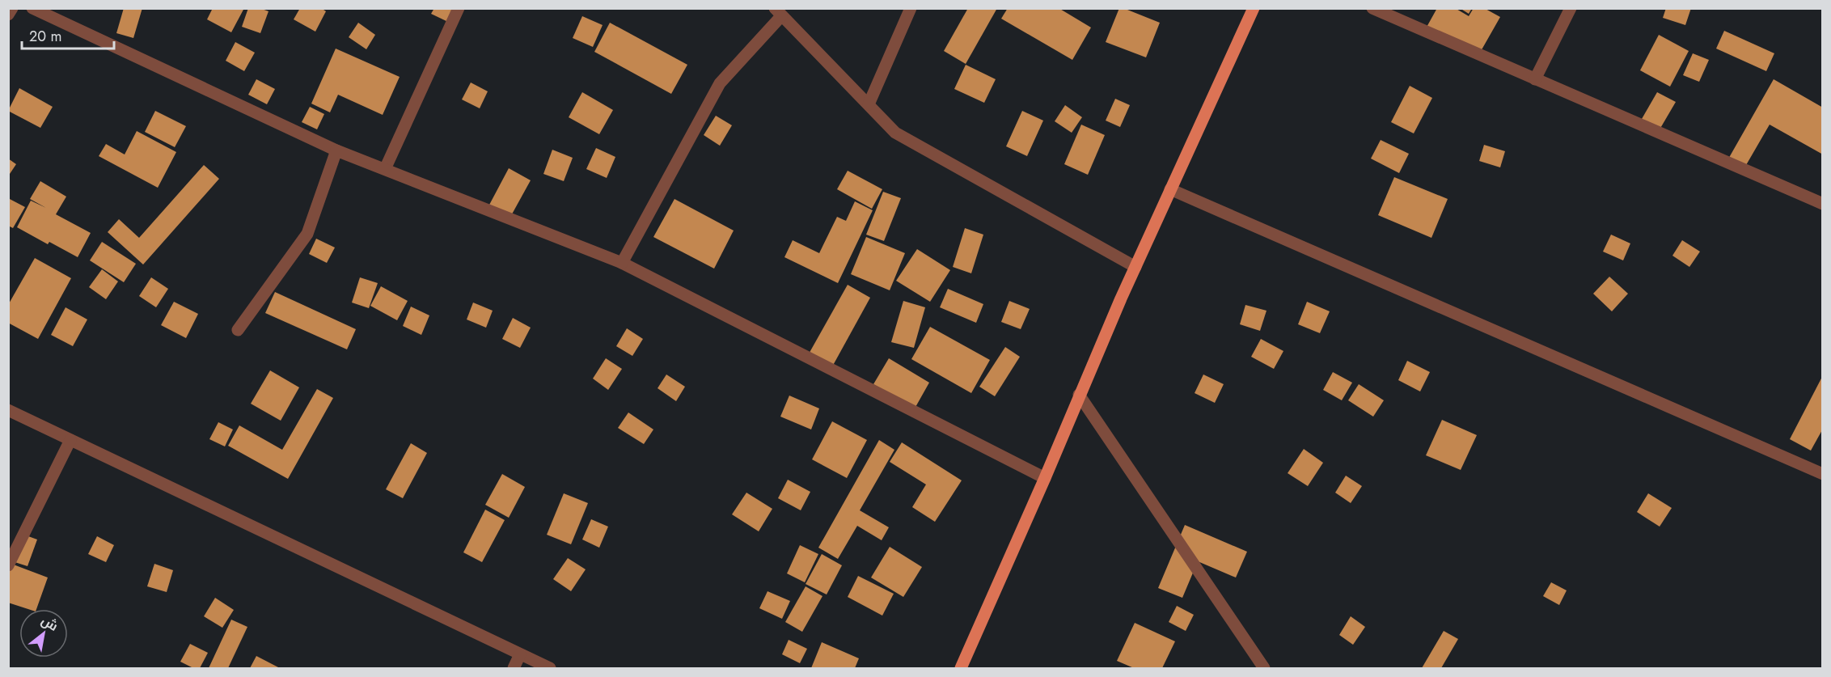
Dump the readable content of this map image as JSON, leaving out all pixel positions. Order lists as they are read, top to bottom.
{
  "scale_bar": "20 m",
  "north": "top right"
}
